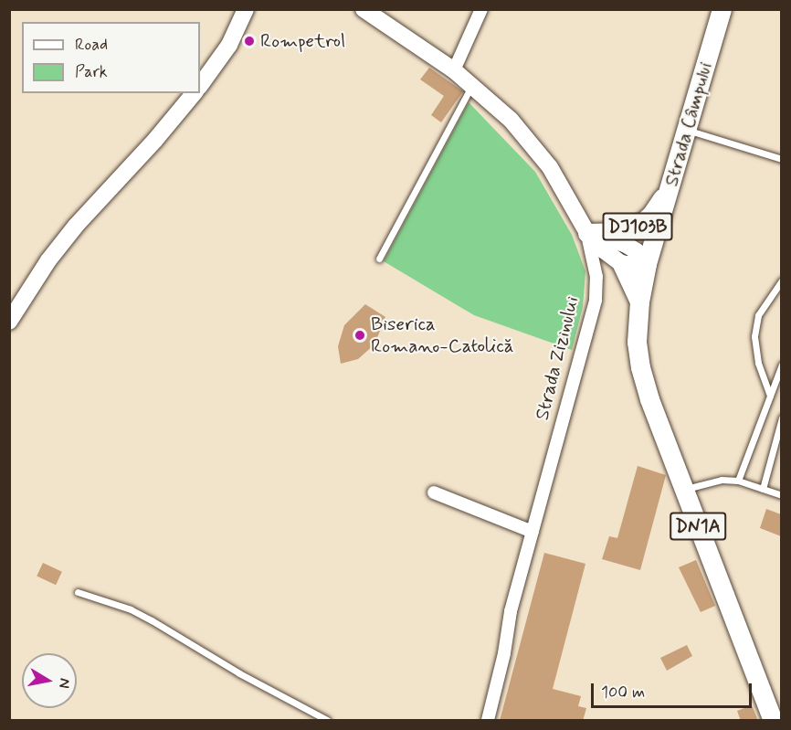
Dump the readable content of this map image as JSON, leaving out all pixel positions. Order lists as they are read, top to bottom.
{
  "streets": {
    "main road": [
      "Strada Câmpului",
      "DJ103B",
      "Strada Zizinului",
      "DN1A"
    ]
  },
  "crossings": [
    ["Strada Câmpului", "DJ103B"],
    ["Strada Câmpului", "DN1A"],
    ["DJ103B", "Strada Zizinului"]
  ],
  "places": ["Rompetrol", "Biserica Romano-Catolică"],
  "legend": ["Road", "Park"],
  "scale_bar": "100 m",
  "north": "right"
}
